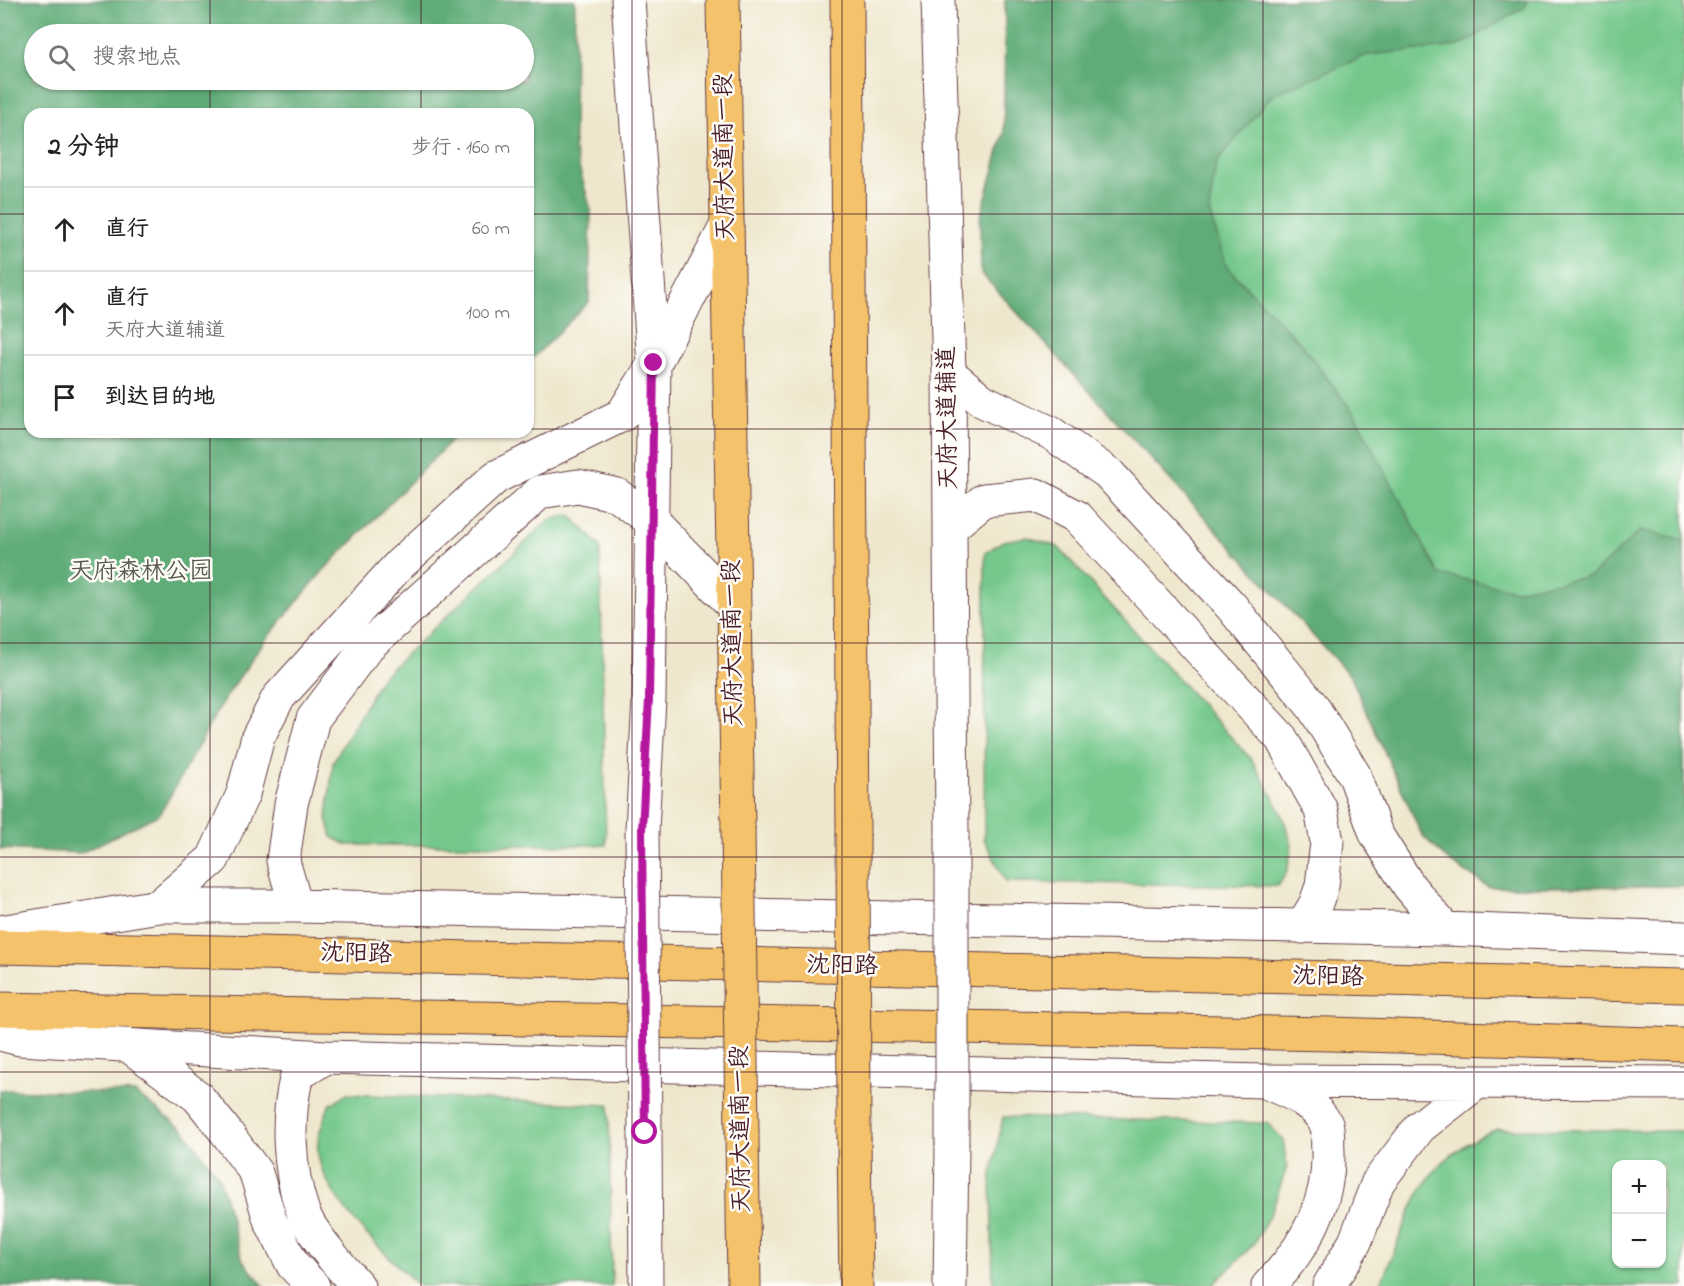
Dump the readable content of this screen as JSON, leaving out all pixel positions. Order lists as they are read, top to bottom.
{
  "streets": {
    "main road": ["天府大道南一段", "沈阳路"],
    "street": ["天府大道辅道"]
  },
  "parks": ["天府森林公园"],
  "page": {
    "search": "搜索地点",
    "heading": ["2 分钟", "步行 · 160 m"],
    "list": [
      ["直行", "60 m"],
      ["直行", "天府大道辅道", "100 m"],
      "到达目的地"
    ],
    "map_buttons": ["+", "−"]
  }
}
